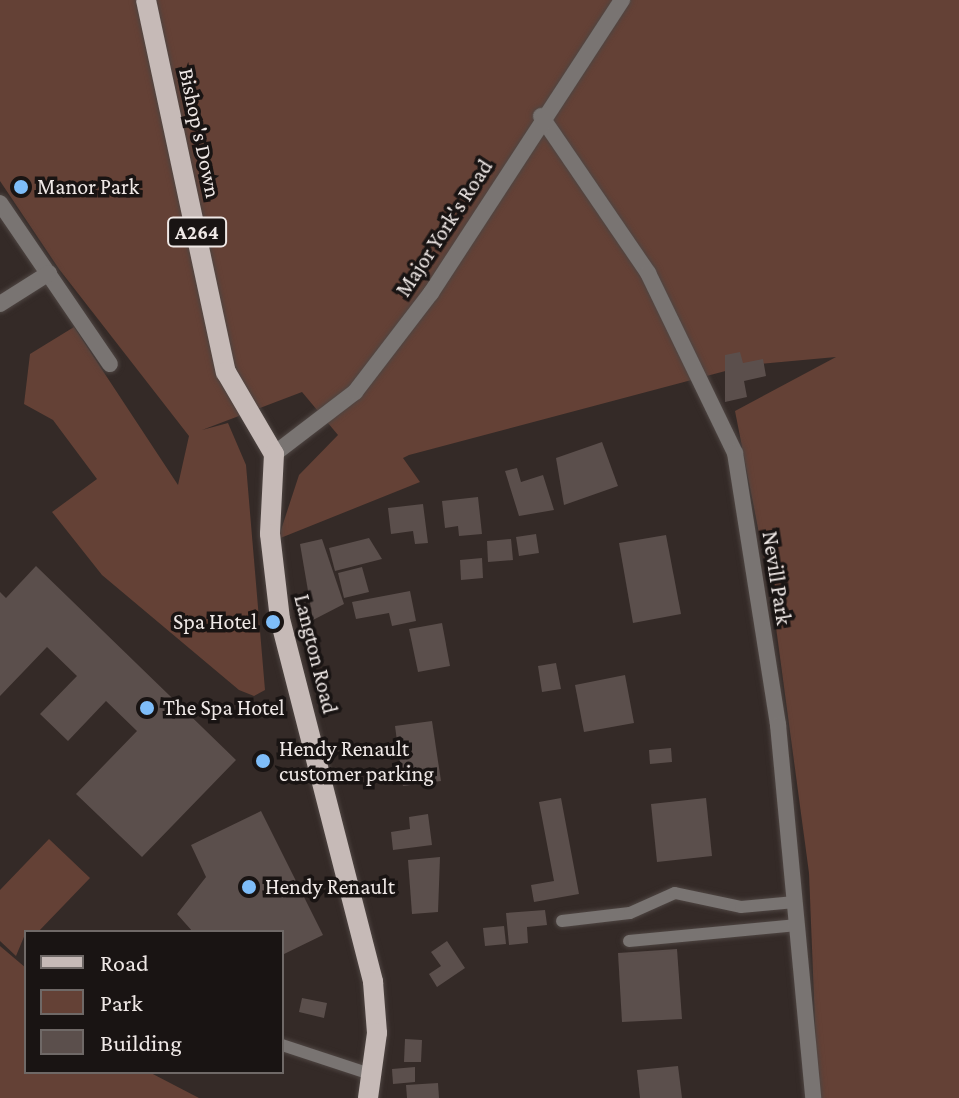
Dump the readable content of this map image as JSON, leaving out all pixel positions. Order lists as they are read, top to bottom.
{
  "streets": {
    "main road": ["Bishop's Down", "A264", "Langton Road"],
    "street": ["Major York's Road", "Nevill Park"]
  },
  "crossings": [
    ["Bishop's Down", "Major York's Road"],
    ["Bishop's Down", "Langton Road"],
    ["Major York's Road", "Nevill Park"],
    ["Major York's Road", "Langton Road"]
  ],
  "places": [
    "Manor Park",
    "Spa Hotel",
    "The Spa Hotel",
    "Hendy Renault customer parking",
    "Hendy Renault"
  ],
  "legend": ["Road", "Park", "Building"]
}
